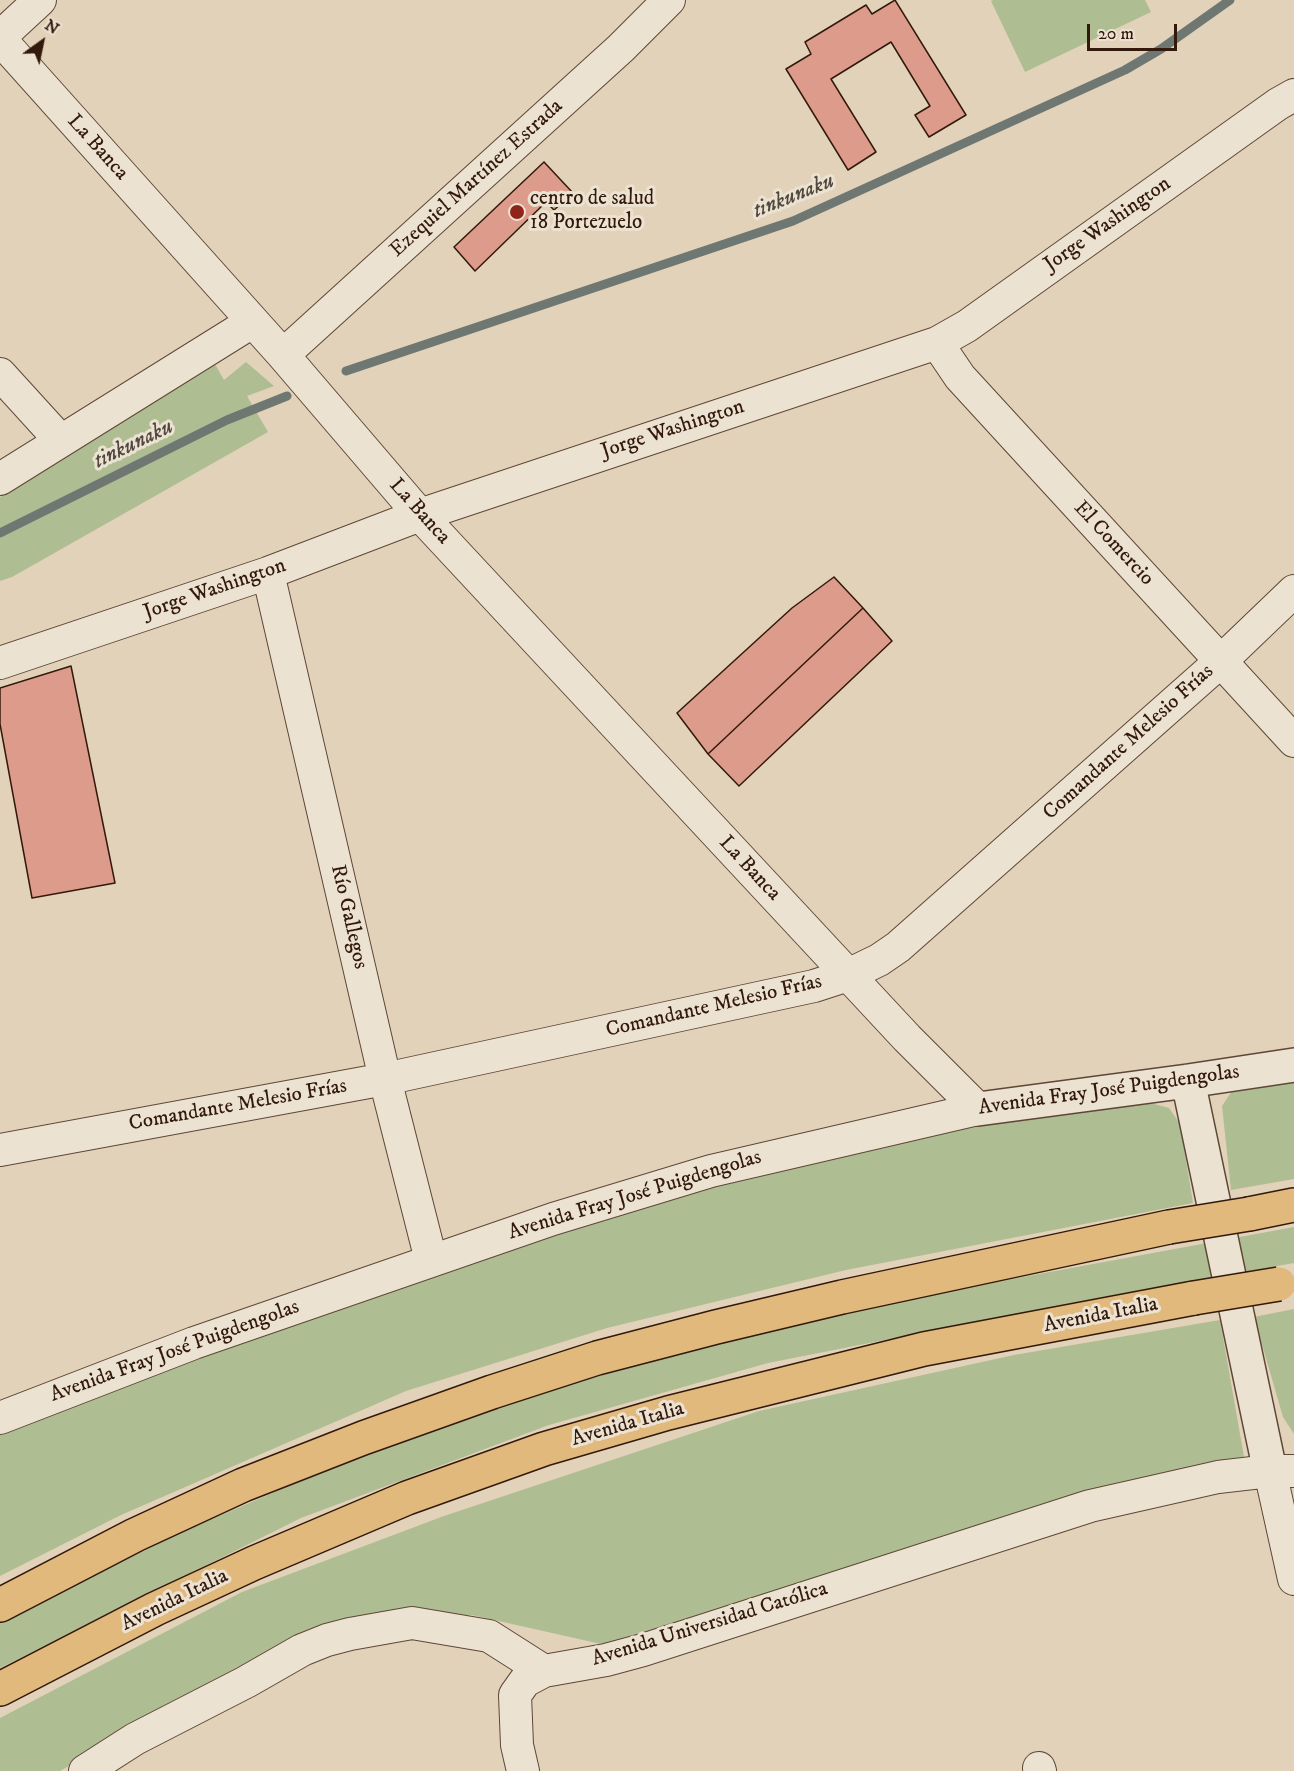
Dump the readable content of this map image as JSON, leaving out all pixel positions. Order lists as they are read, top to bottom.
{
  "streets": {
    "main road": ["Avenida Italia"],
    "street": [
      "La Banca",
      "Ezequiel Martínez Estrada",
      "Jorge Washington",
      "El Comercio",
      "Comandante Melesio Frías",
      "Río Gallegos",
      "Avenida Fray José Puigdengolas",
      "Avenida Universidad Católica"
    ]
  },
  "crossings": [
    ["La Banca", "Ezequiel Martínez Estrada"],
    ["La Banca", "Jorge Washington"],
    ["La Banca", "Comandante Melesio Frías"],
    ["La Banca", "Avenida Fray José Puigdengolas"],
    ["Jorge Washington", "El Comercio"],
    ["Jorge Washington", "Río Gallegos"],
    ["El Comercio", "Comandante Melesio Frías"],
    ["Comandante Melesio Frías", "Río Gallegos"],
    ["Río Gallegos", "Avenida Fray José Puigdengolas"]
  ],
  "water": ["tinkunaku"],
  "places": ["centro de salud 18 Portezuelo"],
  "scale_bar": "20 m",
  "north": "top right"
}
